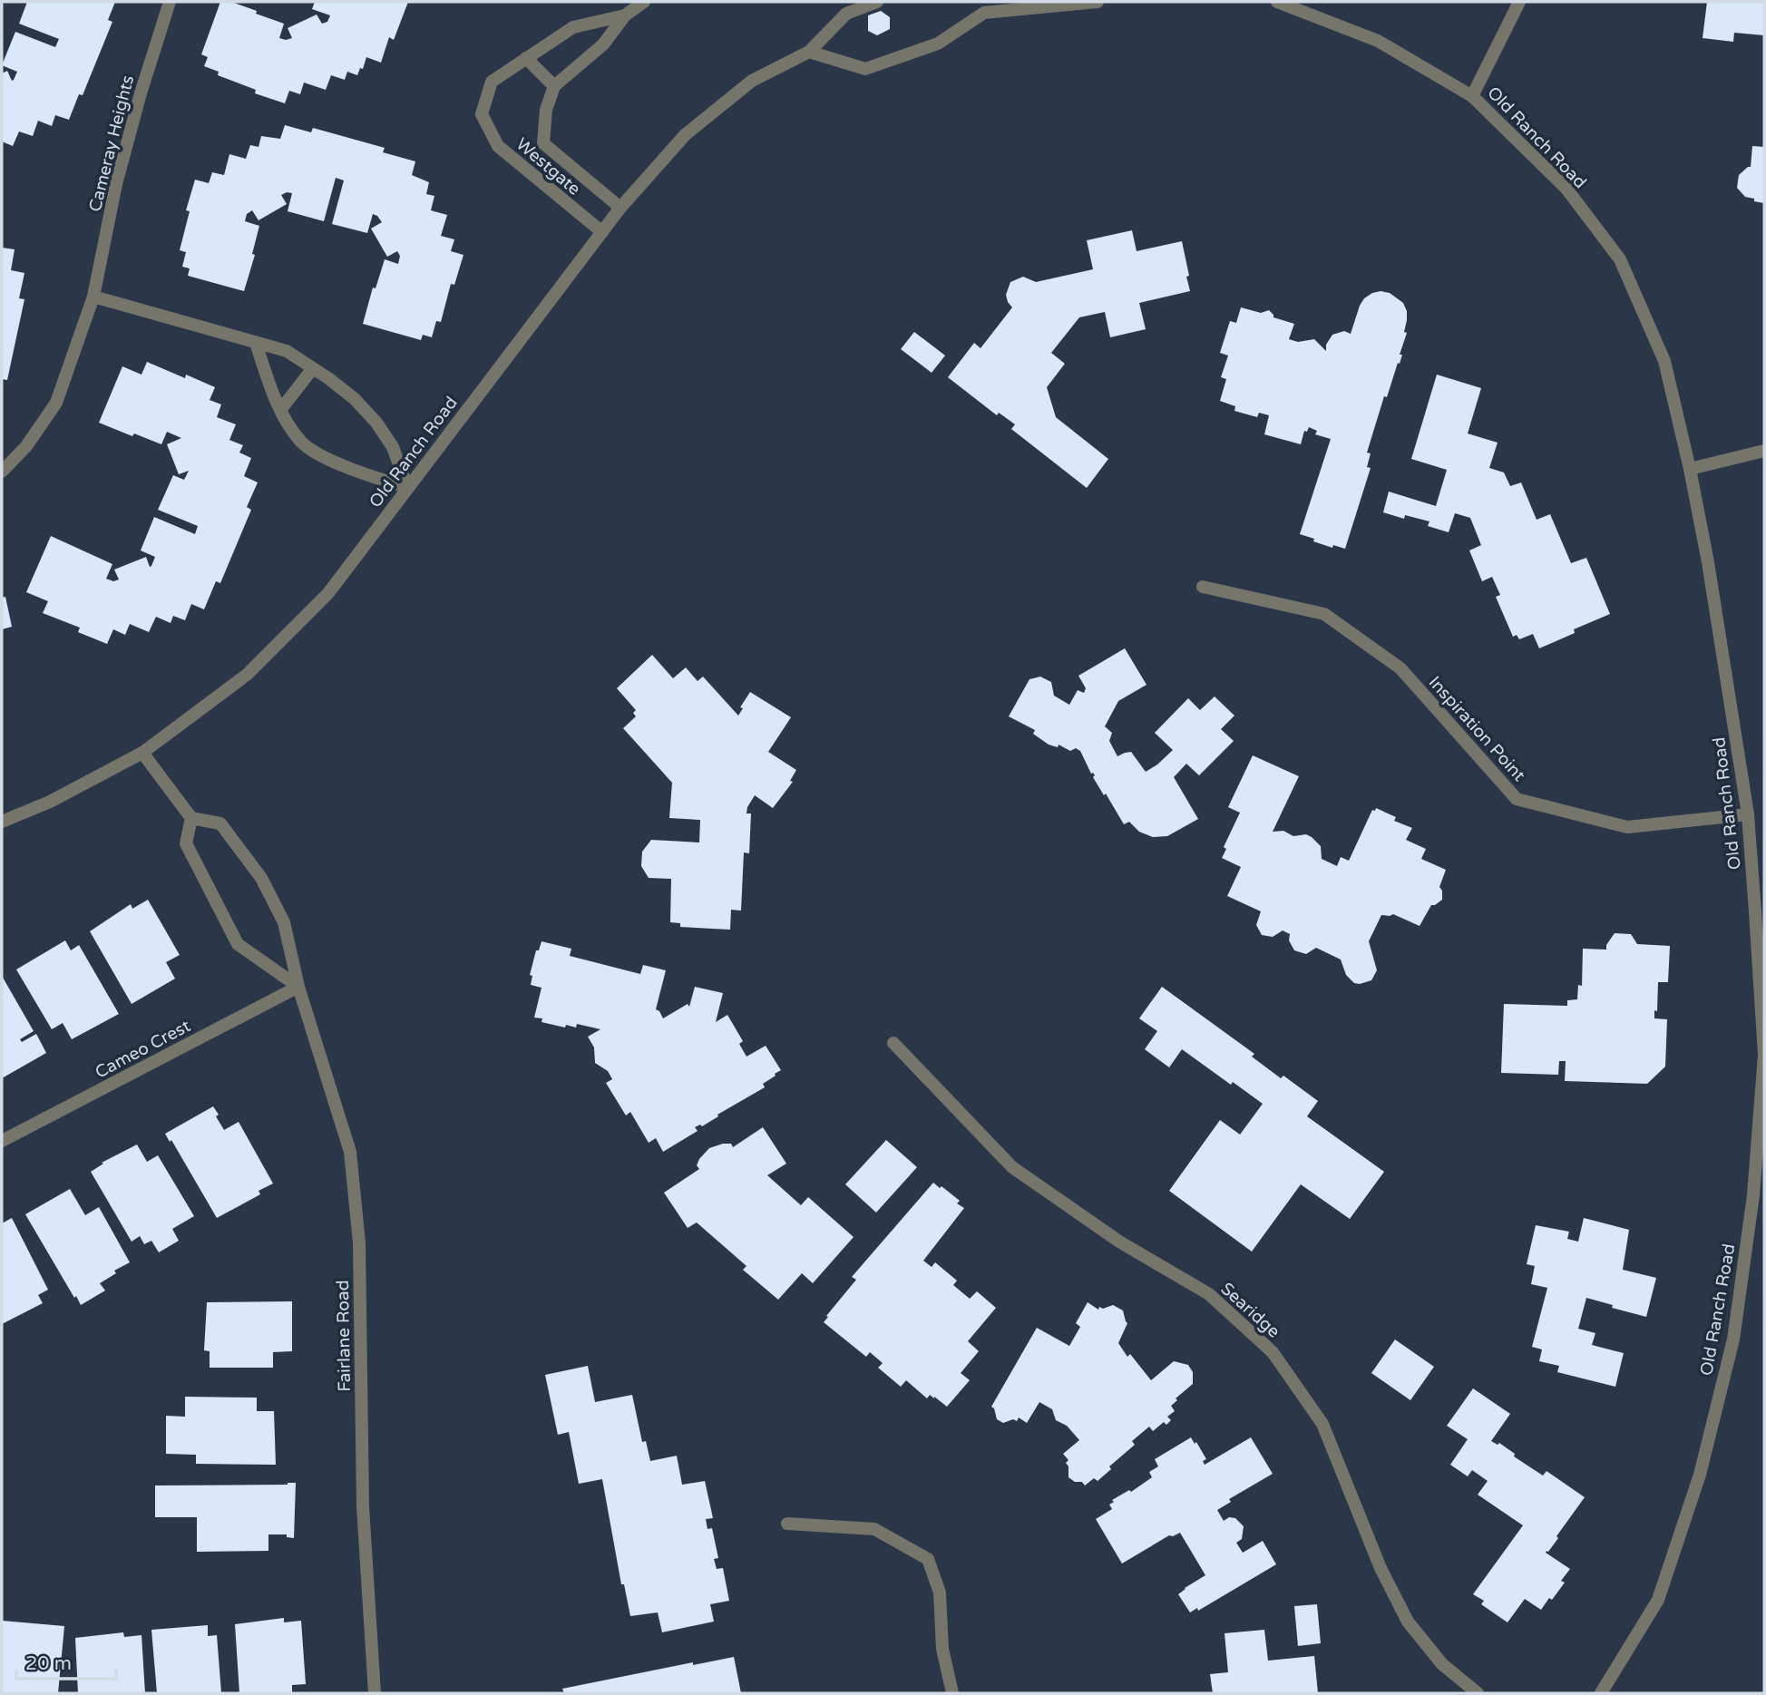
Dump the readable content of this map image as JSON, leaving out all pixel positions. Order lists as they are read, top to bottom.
{
  "streets": {
    "street": [
      "Old Ranch Road",
      "Cameray Heights",
      "Westgate",
      "Inspiration Point",
      "Cameo Crest",
      "Searidge",
      "Fairlane Road"
    ]
  },
  "crossings": [
    ["Old Ranch Road", "Westgate"],
    ["Old Ranch Road", "Inspiration Point"],
    ["Cameo Crest", "Fairlane Road"]
  ],
  "scale_bar": "20 m"
}
